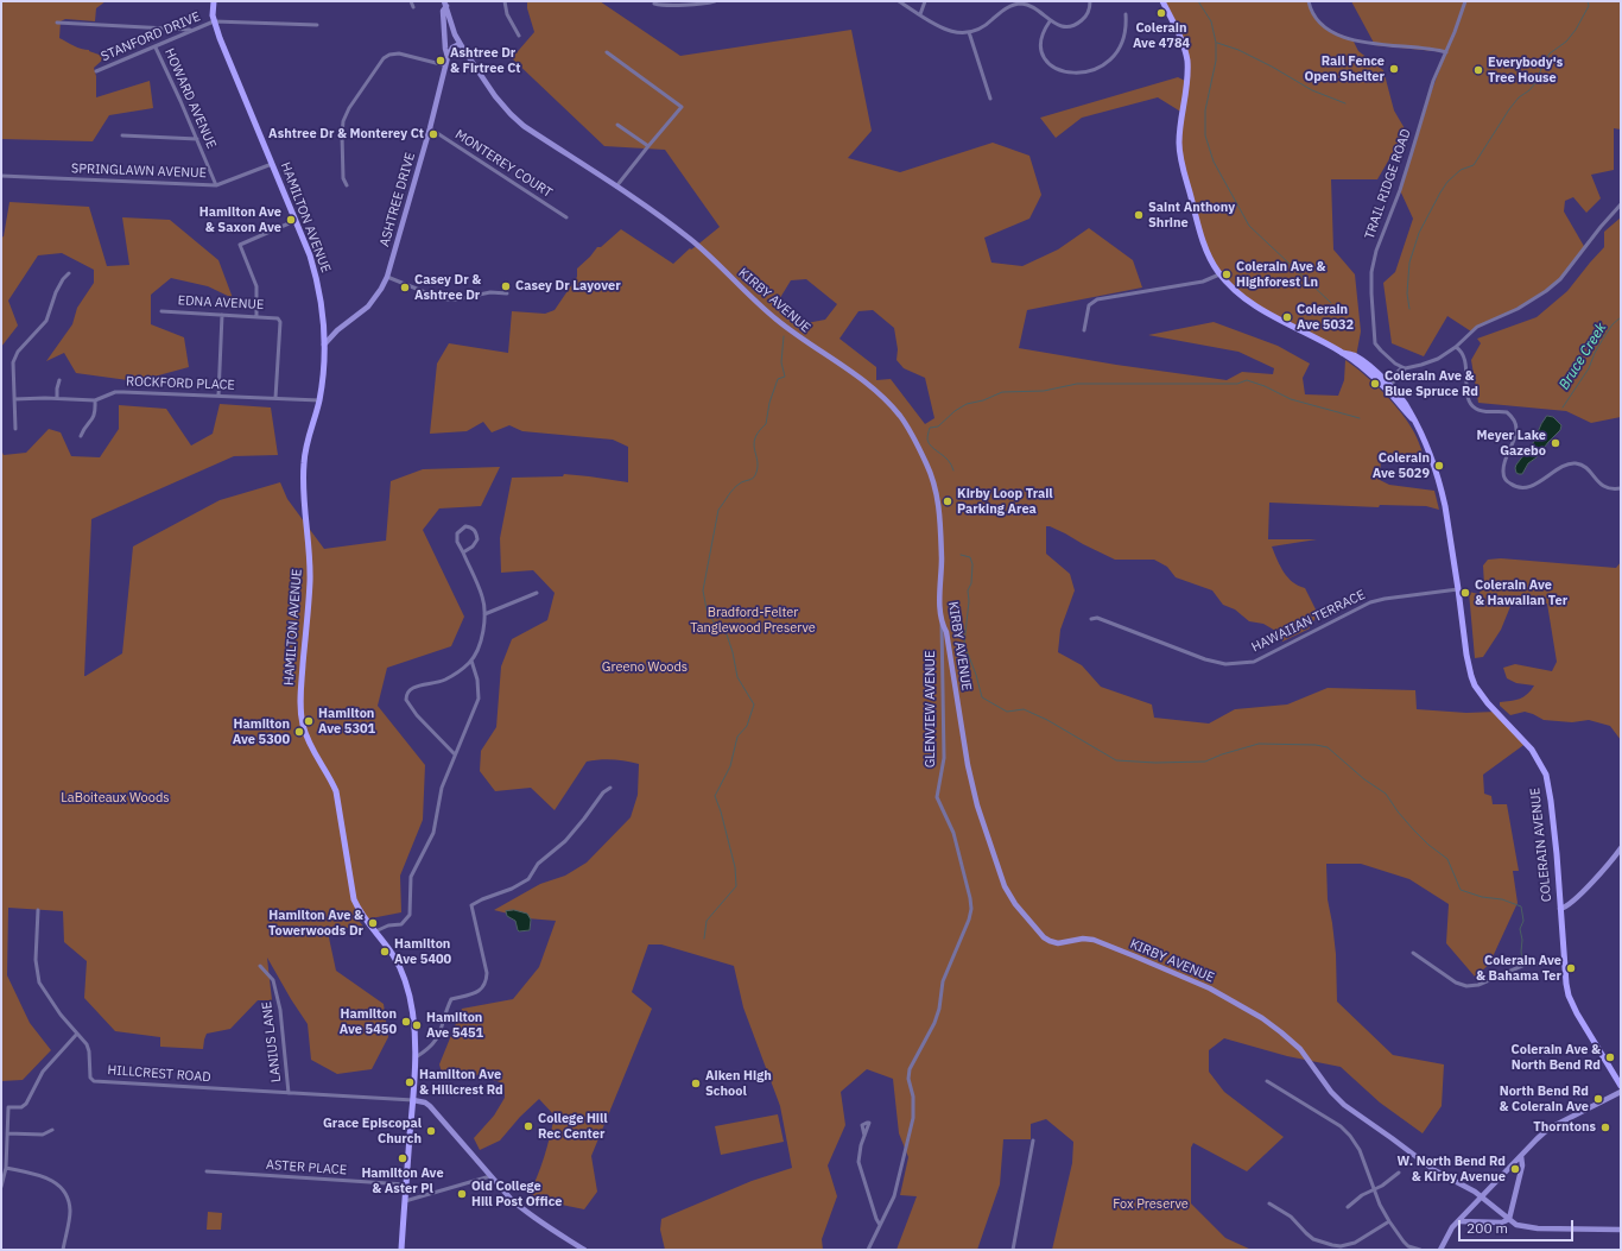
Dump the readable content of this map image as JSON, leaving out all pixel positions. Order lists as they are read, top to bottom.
{
  "streets": {
    "main road": ["HAMILTON AVENUE", "COLERAIN AVENUE"],
    "street": [
      "STANFORD DRIVE",
      "HOWARD AVENUE",
      "MONTEREY COURT",
      "SPRINGLAWN AVENUE",
      "TRAIL RIDGE ROAD",
      "ASHTREE DRIVE",
      "KIRBY AVENUE",
      "EDNA AVENUE",
      "ROCKFORD PLACE",
      "HAWAIIAN TERRACE",
      "GLENVIEW AVENUE",
      "LANIUS LANE",
      "HILLCREST ROAD",
      "ASTER PLACE"
    ]
  },
  "crossings": [
    ["STANFORD DRIVE", "HOWARD AVENUE"],
    ["STANFORD DRIVE", "HAMILTON AVENUE"],
    ["HOWARD AVENUE", "SPRINGLAWN AVENUE"],
    ["MONTEREY COURT", "ASHTREE DRIVE"],
    ["SPRINGLAWN AVENUE", "HAMILTON AVENUE"],
    ["ASHTREE DRIVE", "HAMILTON AVENUE"],
    ["ASHTREE DRIVE", "KIRBY AVENUE"],
    ["HAMILTON AVENUE", "ROCKFORD PLACE"],
    ["HAMILTON AVENUE", "HILLCREST ROAD"],
    ["HAMILTON AVENUE", "ASTER PLACE"],
    ["KIRBY AVENUE", "GLENVIEW AVENUE"],
    ["EDNA AVENUE", "ROCKFORD PLACE"],
    ["HAWAIIAN TERRACE", "COLERAIN AVENUE"],
    ["LANIUS LANE", "HILLCREST ROAD"]
  ],
  "water": ["Bruce Creek"],
  "parks": [
    "Bradford-Felter Tanglewood Preserve",
    "Greeno Woods",
    "LaBoiteaux Woods",
    "Fox Preserve"
  ],
  "places": [
    "Colerain Ave 4784",
    "Ashtree Dr & Firtree Ct",
    "Rail Fence Open Shelter",
    "Everybody's Tree House",
    "Ashtree Dr & Monterey Ct",
    "Saint Anthony Shrine",
    "Hamilton Ave & Saxon Ave",
    "Colerain Ave & Highforest Ln",
    "Casey Dr Layover",
    "Casey Dr & Ashtree Dr",
    "Colerain Ave 5032",
    "Colerain Ave & Blue Spruce Rd",
    "Meyer Lake Gazebo",
    "Colerain Ave 5029",
    "Kirby Loop Trail Parking Area",
    "Colerain Ave & Hawaiian Ter",
    "Hamilton Ave 5301",
    "Hamilton Ave 5300",
    "Hamilton Ave & Towerwoods Dr",
    "Hamilton Ave 5400",
    "Colerain Ave & Bahama Ter",
    "Hamilton Ave 5450",
    "Hamilton Ave 5451",
    "Colerain Ave & North Bend Rd",
    "Hamilton Ave & Hillcrest Rd",
    "Aiken High School",
    "North Bend Rd & Colerain Ave",
    "College Hill Rec Center",
    "Thorntons",
    "Grace Episcopal Church",
    "Hamilton Ave & Aster Pl",
    "W. North Bend Rd & Kirby Avenue",
    "Old College Hill Post Office"
  ],
  "scale_bar": "200 m"
}
